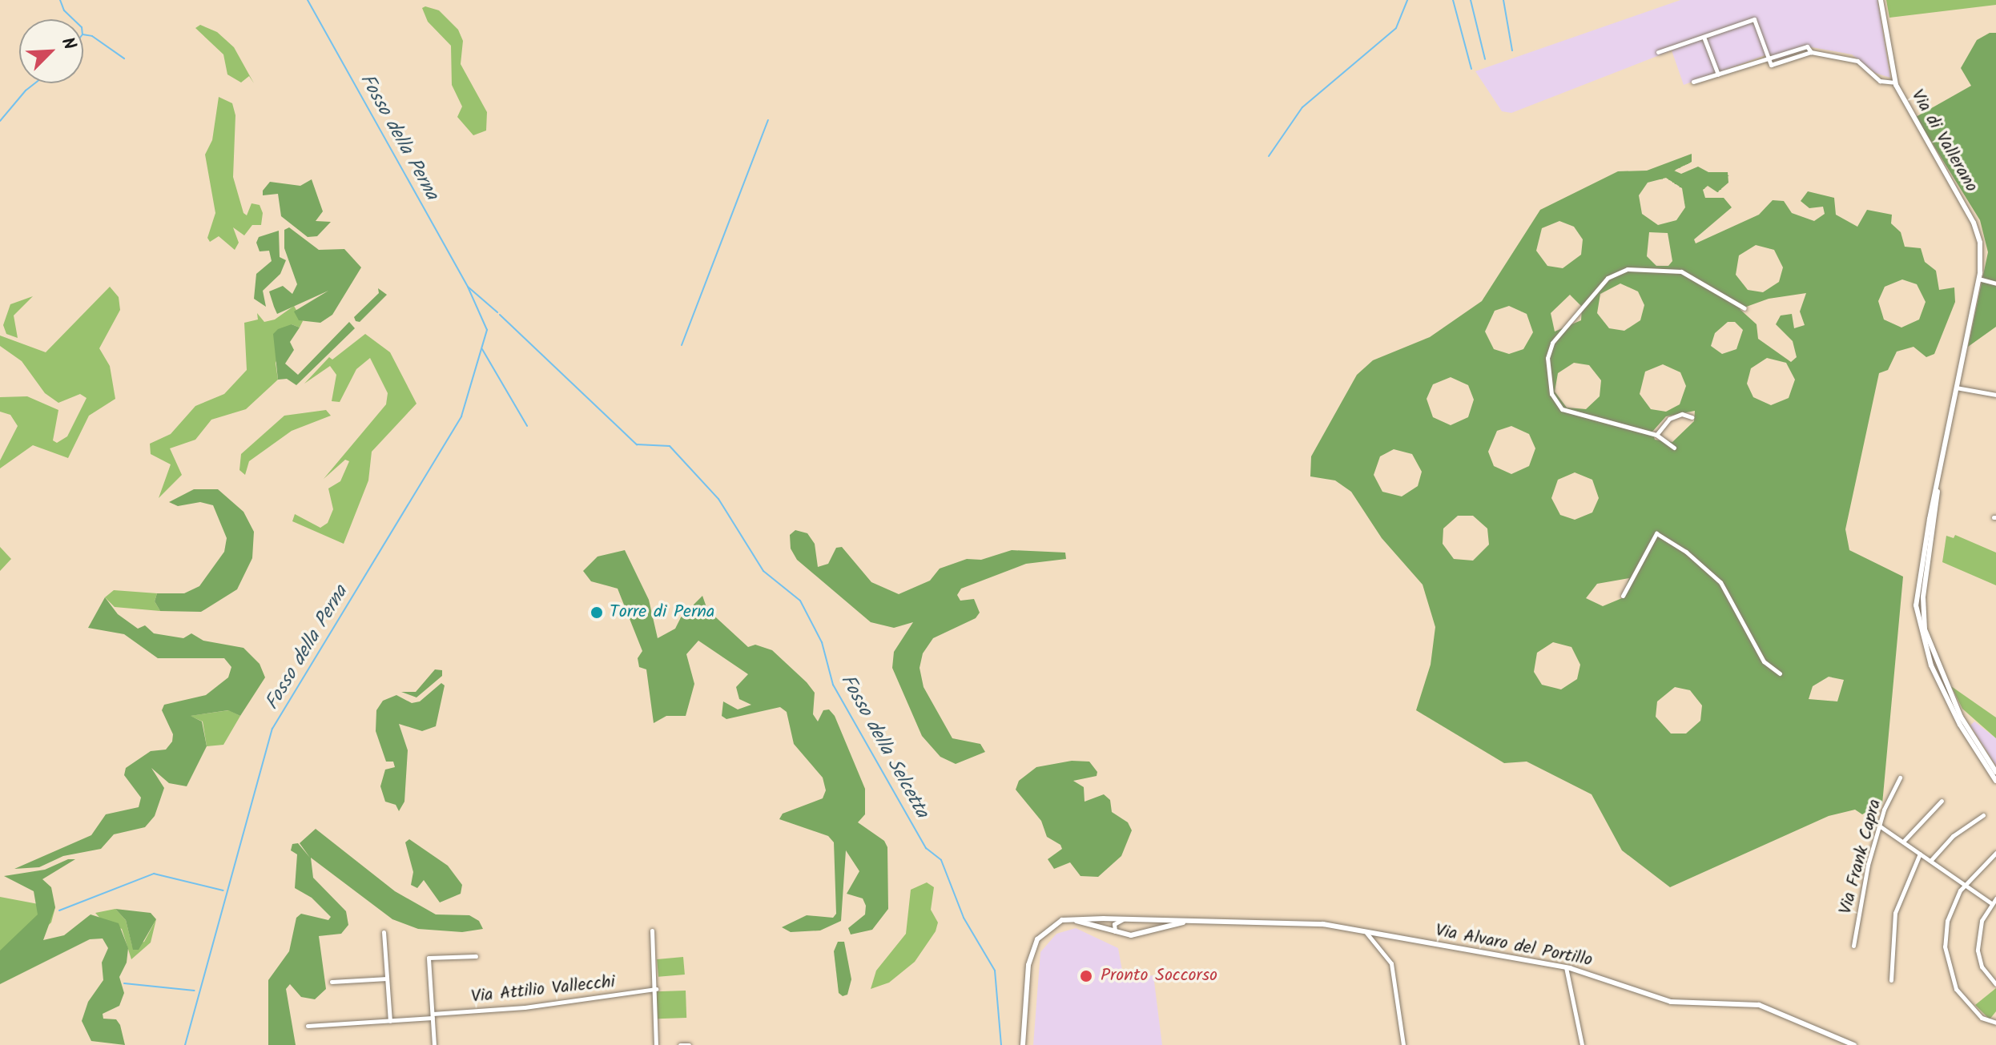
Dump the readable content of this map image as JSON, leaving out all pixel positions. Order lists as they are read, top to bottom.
{
  "streets": {
    "street": [
      "Via di Vallerano",
      "Via Frank Capra",
      "Via Alvaro del Portillo",
      "Via Attilio Vallecchi"
    ]
  },
  "water": ["Fosso della Perna", "Fosso della Selcetta"],
  "places": ["Torre di Perna", "Pronto Soccorso"],
  "north": "top right"
}
